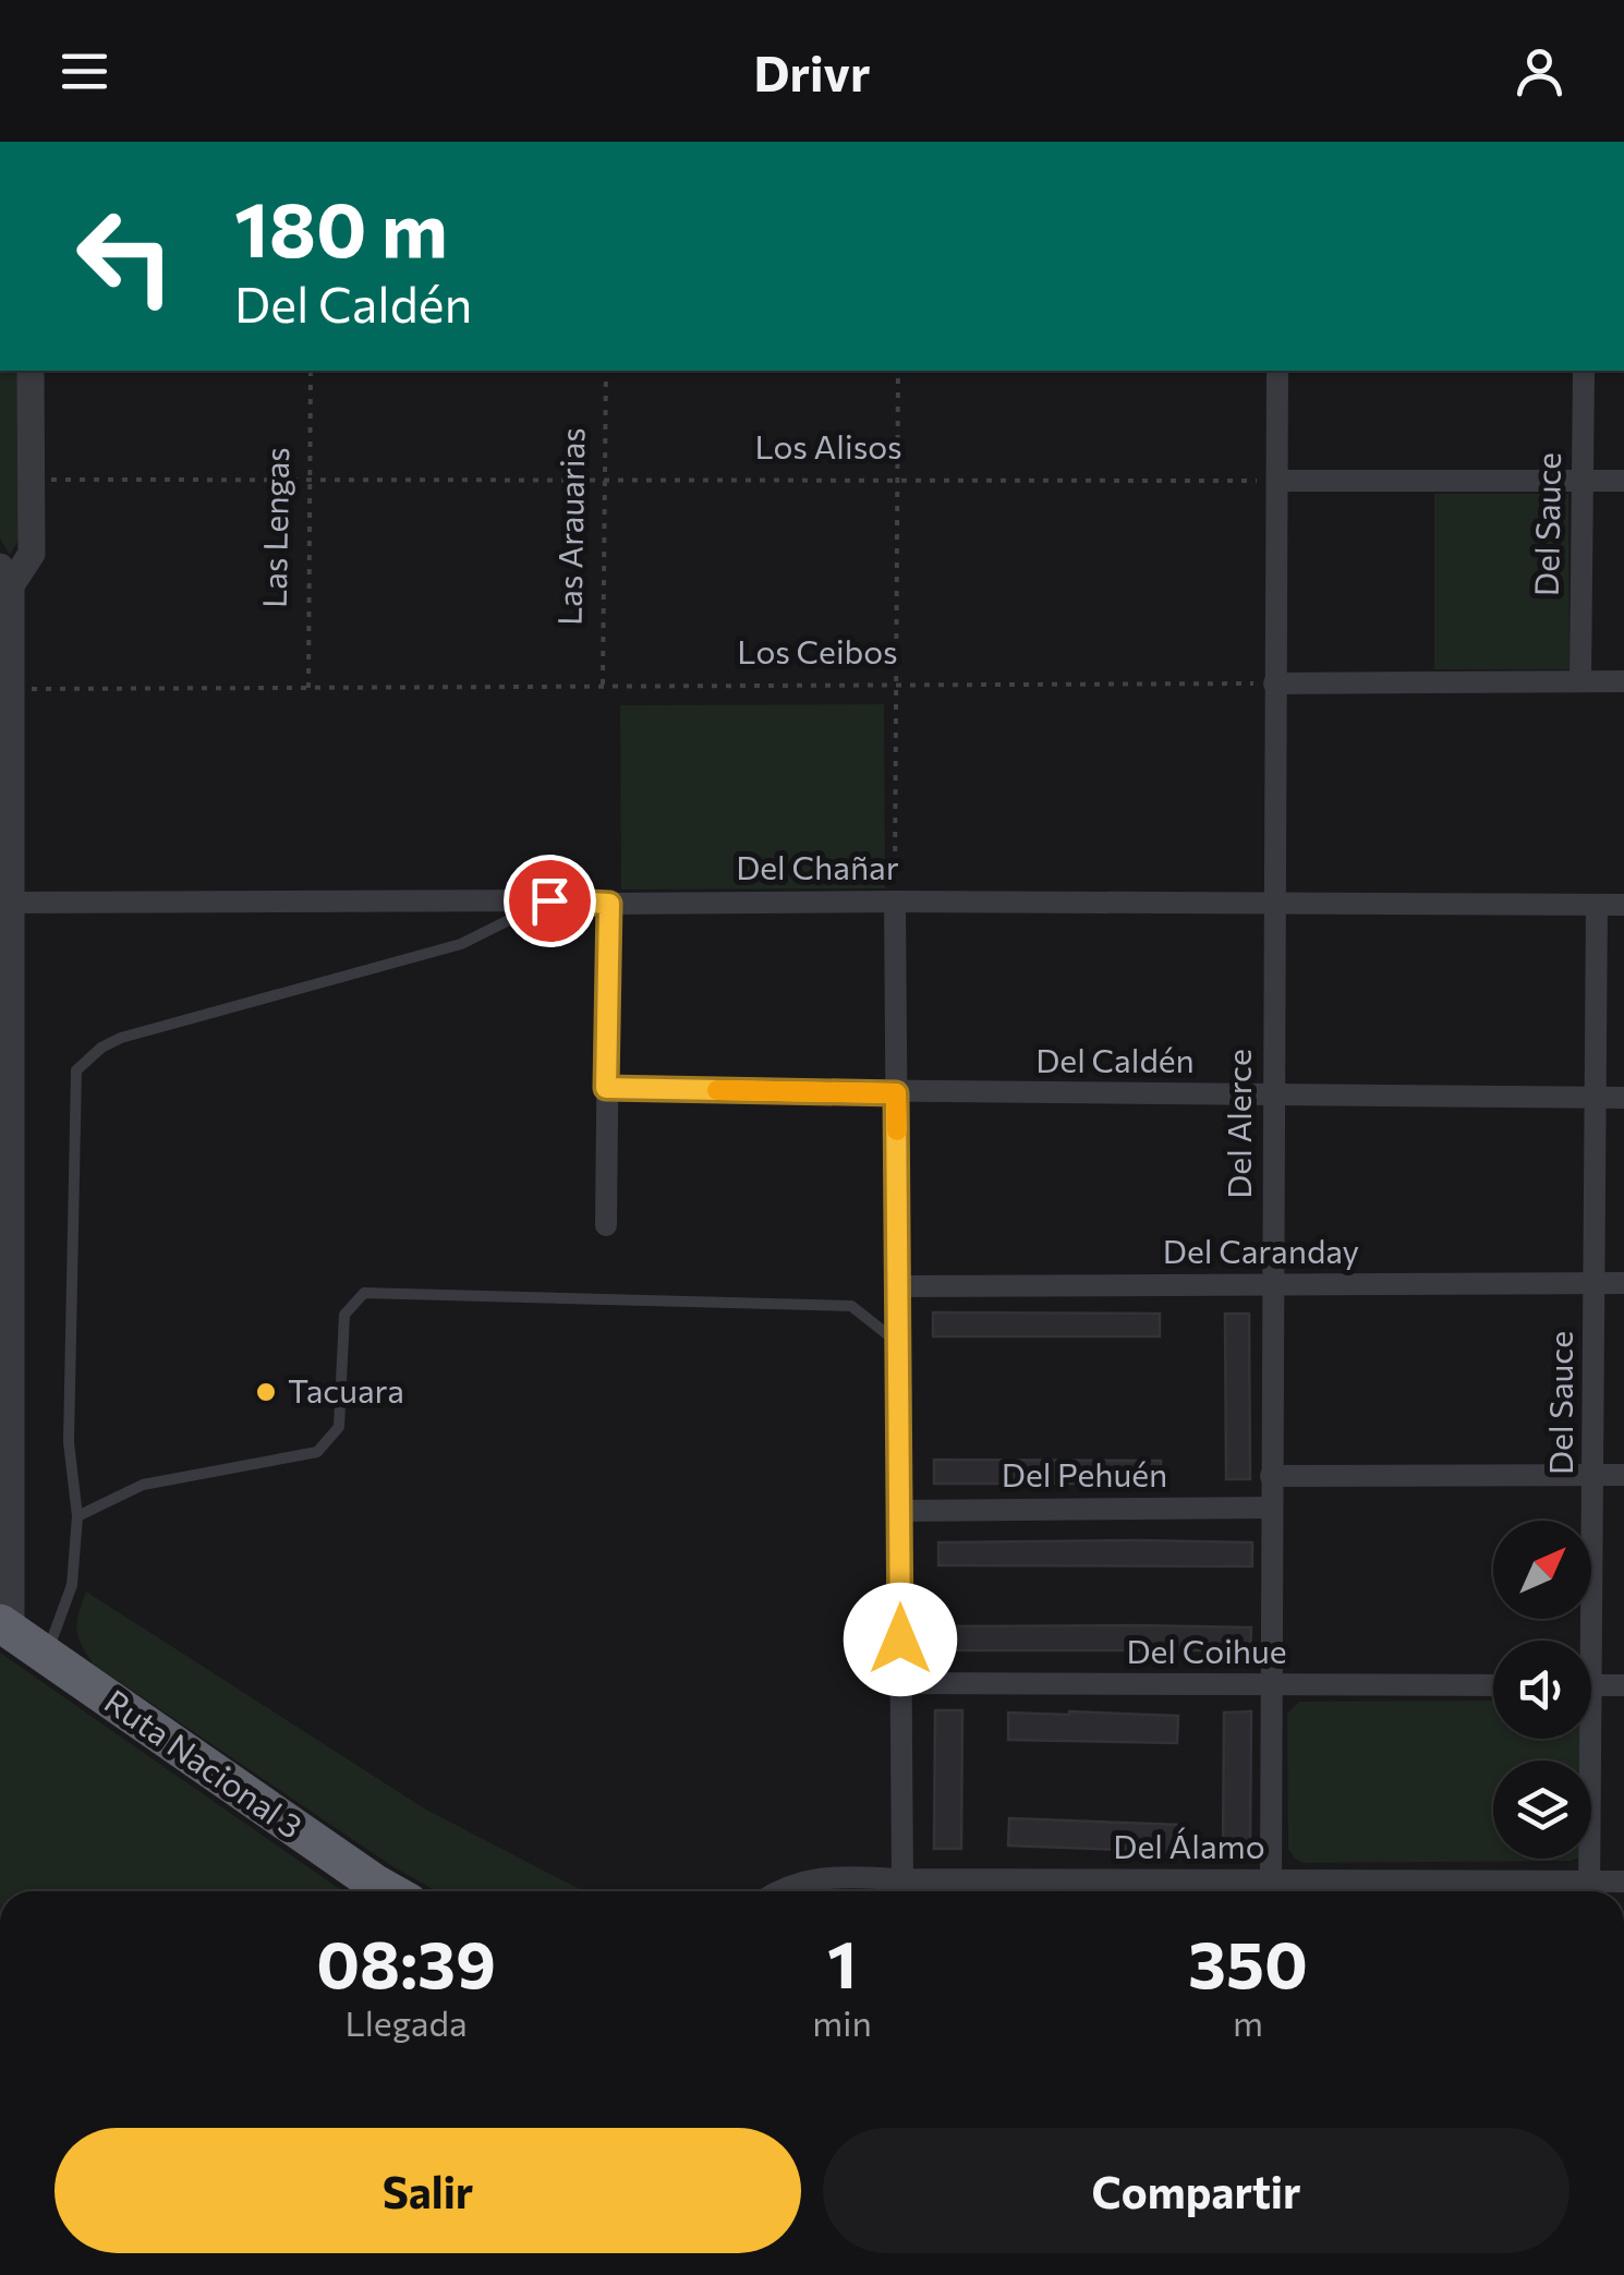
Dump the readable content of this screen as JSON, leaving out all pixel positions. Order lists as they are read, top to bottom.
{
  "streets": {
    "highway": ["Ruta Nacional 3"],
    "street": [
      "Del Sauce",
      "Del Chañar",
      "Del Caldén",
      "Del Alerce",
      "Del Caranday",
      "Del Pehuén",
      "Del Coihue",
      "Del Álamo"
    ],
    "path": [
      "Los Alisos",
      "Las Arauarias",
      "Las Lengas",
      "Los Ceibos"
    ]
  },
  "crossings": [
    ["Los Alisos", "Las Arauarias"],
    ["Los Alisos", "Las Lengas"],
    ["Los Alisos", "Del Alerce"],
    ["Del Sauce", "Del Chañar"],
    ["Del Sauce", "Del Caldén"],
    ["Del Sauce", "Del Caranday"],
    ["Las Arauarias", "Los Ceibos"],
    ["Las Lengas", "Los Ceibos"],
    ["Los Ceibos", "Del Alerce"],
    ["Del Chañar", "Del Alerce"],
    ["Del Caldén", "Del Alerce"],
    ["Del Alerce", "Del Caranday"],
    ["Del Alerce", "Del Pehuén"],
    ["Del Alerce", "Del Coihue"],
    ["Del Alerce", "Del Álamo"]
  ],
  "places": ["Tacuara"],
  "north": "top right",
  "page": {
    "header": "Drivr",
    "turn": ["180 m", "Del Caldén"],
    "eta": [
      "08:39",
      "Llegada",
      "1",
      "min",
      "350",
      "m"
    ],
    "buttons": ["Salir", "Compartir"]
  }
}
